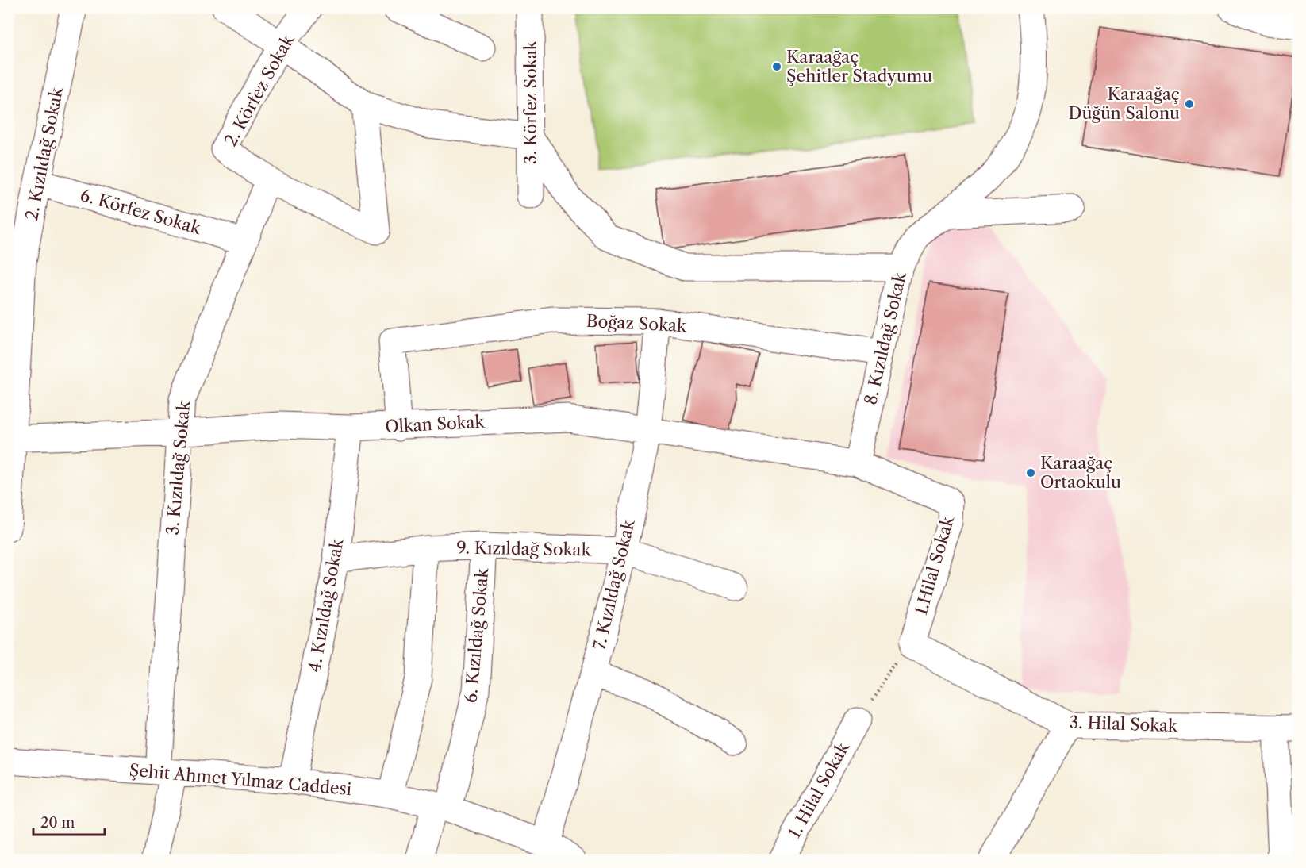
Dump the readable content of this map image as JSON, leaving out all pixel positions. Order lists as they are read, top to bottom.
{
  "streets": {
    "street": [
      "2. Körfez Sokak",
      "3. Körfez Sokak",
      "2. Kızıldağ Sokak",
      "6. Körfez Sokak",
      "Boğaz Sokak",
      "8. Kızıldağ Sokak",
      "Olkan Sokak",
      "3. Kızıldağ Sokak",
      "9. Kızıldağ Sokak",
      "1.Hilal Sokak",
      "7. Kızıldağ Sokak",
      "4. Kızıldağ Sokak",
      "6. Kızıldağ Sokak",
      "3. Hilal Sokak",
      "Şehit Ahmet Yılmaz Caddesi",
      "1. Hilal Sokak"
    ]
  },
  "crossings": [
    ["2. Körfez Sokak", "3. Kızıldağ Sokak"],
    ["2. Kızıldağ Sokak", "6. Körfez Sokak"],
    ["2. Kızıldağ Sokak", "Olkan Sokak"],
    ["6. Körfez Sokak", "3. Kızıldağ Sokak"],
    ["Boğaz Sokak", "8. Kızıldağ Sokak"],
    ["Boğaz Sokak", "Olkan Sokak"],
    ["Boğaz Sokak", "7. Kızıldağ Sokak"],
    ["8. Kızıldağ Sokak", "Olkan Sokak"],
    ["8. Kızıldağ Sokak", "1.Hilal Sokak"],
    ["Olkan Sokak", "3. Kızıldağ Sokak"],
    ["Olkan Sokak", "1.Hilal Sokak"],
    ["Olkan Sokak", "7. Kızıldağ Sokak"],
    ["Olkan Sokak", "4. Kızıldağ Sokak"],
    ["3. Kızıldağ Sokak", "Şehit Ahmet Yılmaz Caddesi"],
    ["9. Kızıldağ Sokak", "7. Kızıldağ Sokak"],
    ["9. Kızıldağ Sokak", "4. Kızıldağ Sokak"],
    ["9. Kızıldağ Sokak", "6. Kızıldağ Sokak"],
    ["1.Hilal Sokak", "3. Hilal Sokak"],
    ["7. Kızıldağ Sokak", "Şehit Ahmet Yılmaz Caddesi"],
    ["4. Kızıldağ Sokak", "Şehit Ahmet Yılmaz Caddesi"],
    ["6. Kızıldağ Sokak", "Şehit Ahmet Yılmaz Caddesi"]
  ],
  "places": ["Karaağaç Şehitler Stadyumu", "Karaağaç Düğün Salonu", "Karaağaç Ortaokulu"],
  "scale_bar": "20 m"
}
